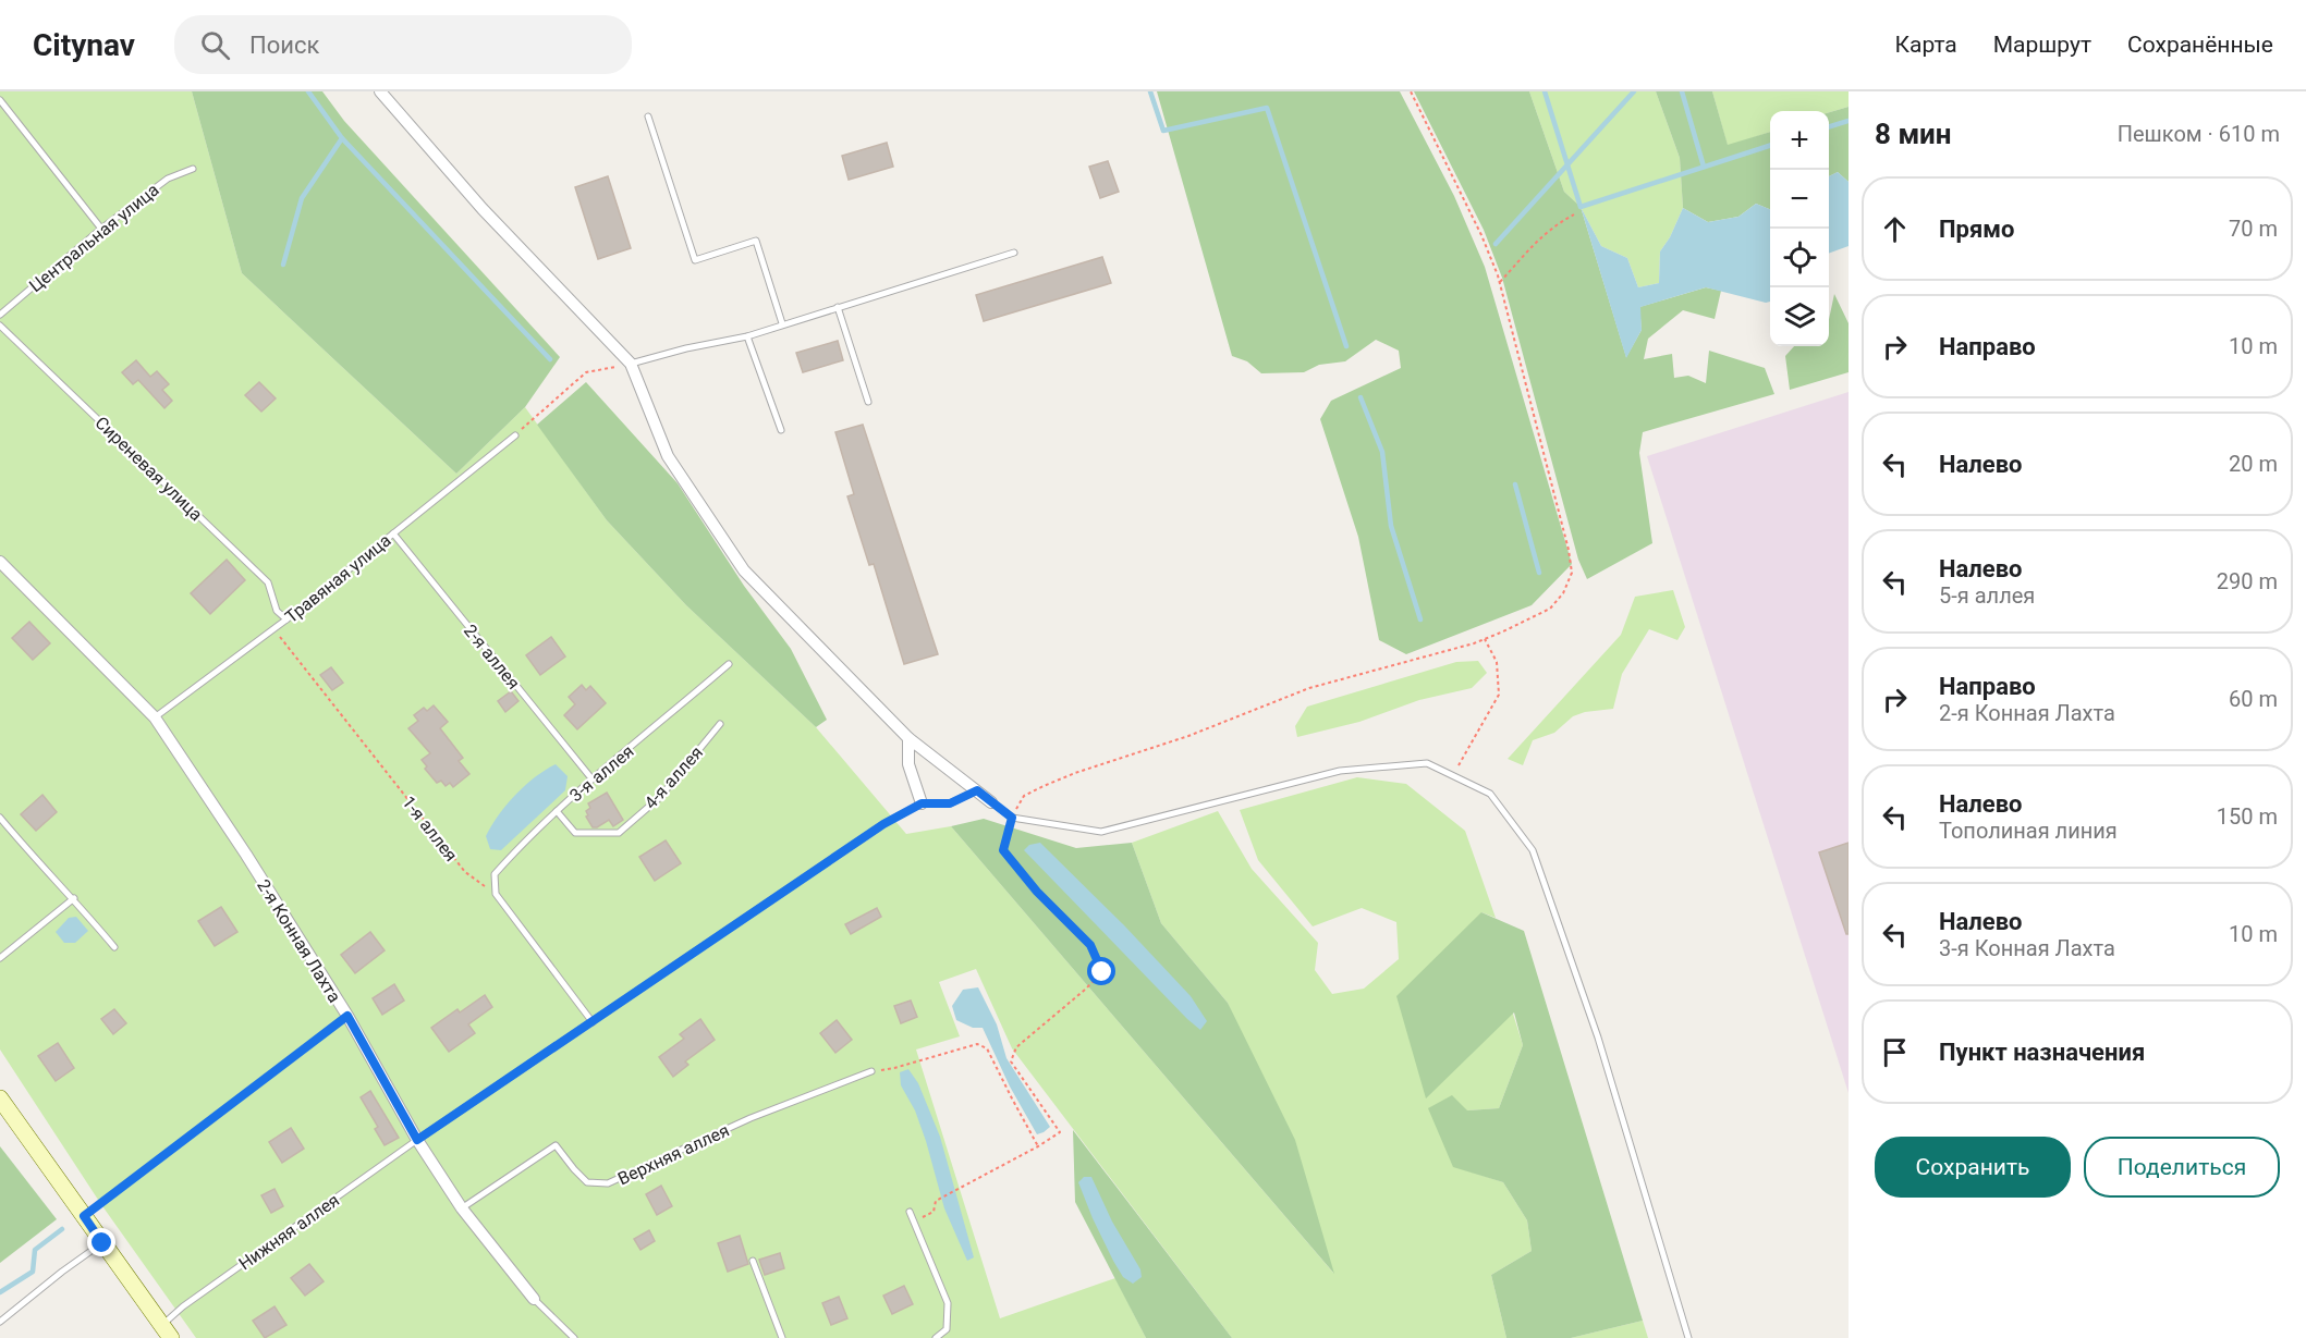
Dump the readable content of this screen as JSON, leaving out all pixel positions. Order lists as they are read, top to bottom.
{
  "streets": {
    "street": ["2-я Конная Лахта"],
    "lane": [
      "Центральная улица",
      "Сиреневая улица",
      "Травяная улица",
      "2-я аллея",
      "3-я аллея",
      "4-я аллея",
      "Верхняя аллея",
      "Нижняя аллея"
    ],
    "path": ["1-я аллея"]
  },
  "crossings": [
    ["Сиреневая улица", "Травяная улица"],
    ["Травяная улица", "2-я аллея"],
    ["Травяная улица", "1-я аллея"],
    ["Травяная улица", "2-я Конная Лахта"],
    ["2-я аллея", "3-я аллея"],
    ["3-я аллея", "4-я аллея"],
    ["3-я аллея", "1-я аллея"],
    ["2-я Конная Лахта", "Верхняя аллея"],
    ["2-я Конная Лахта", "Нижняя аллея"]
  ],
  "page": {
    "header": "Citynav",
    "search": "Поиск",
    "nav": ["Карта", "Маршрут", "Сохранённые"],
    "heading": ["8 мин", "Пешком · 610 m"],
    "map_buttons": ["+", "−"],
    "list": [
      ["Прямо", "70 m"],
      ["Направо", "10 m"],
      ["Налево", "20 m"],
      ["Налево", "5-я аллея", "290 m"],
      ["Направо", "2-я Конная Лахта", "60 m"],
      ["Налево", "Тополиная линия", "150 m"],
      ["Налево", "3-я Конная Лахта", "10 m"],
      "Пункт назначения"
    ],
    "buttons": ["Сохранить", "Поделиться"]
  }
}
